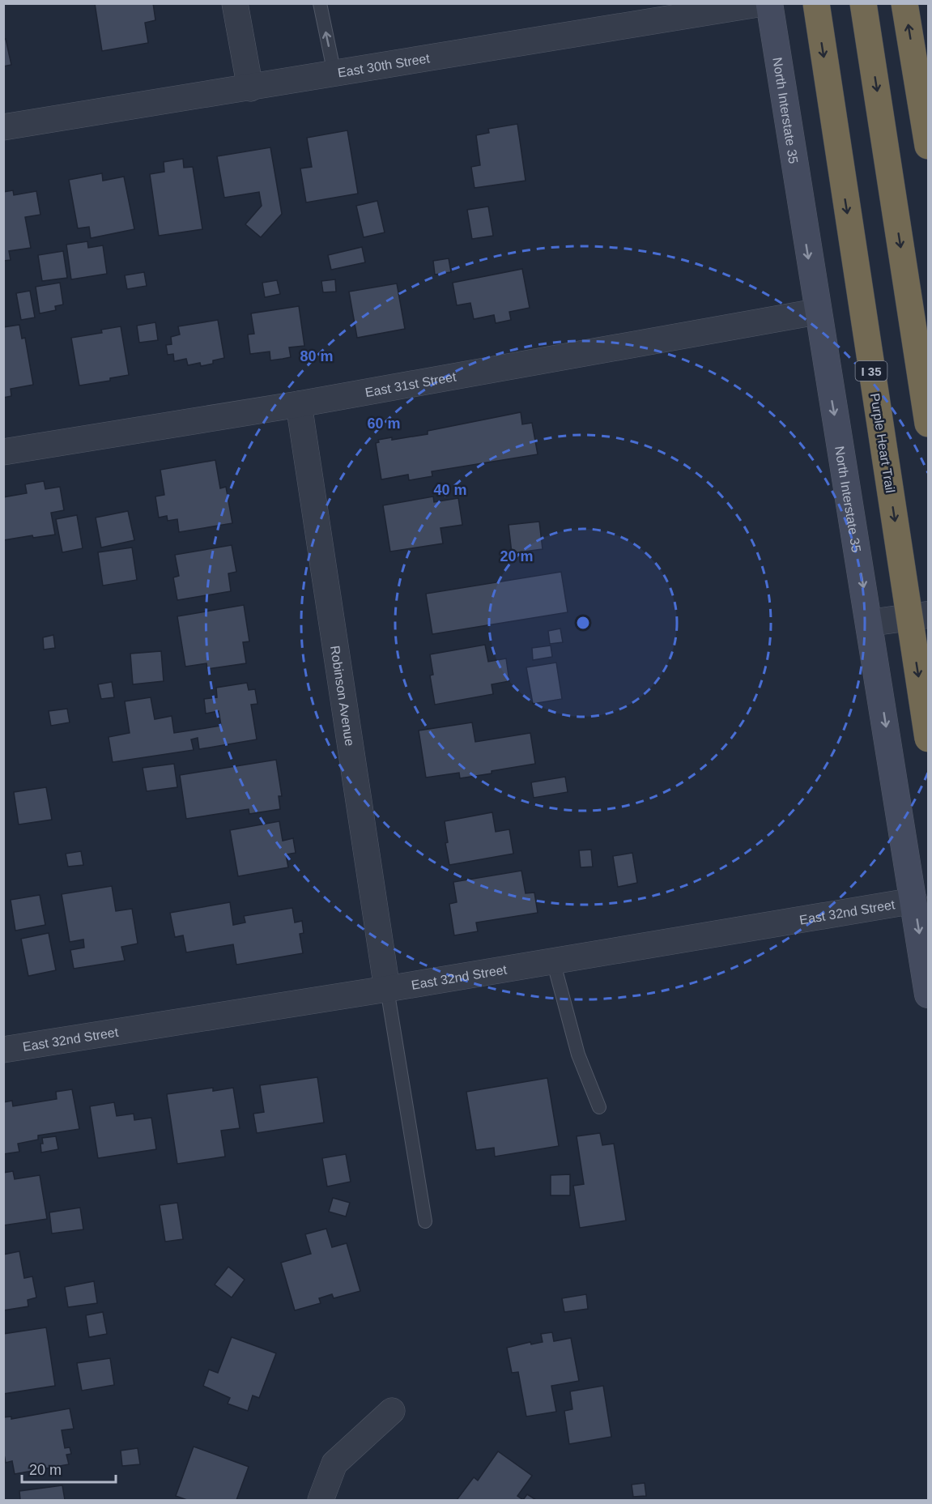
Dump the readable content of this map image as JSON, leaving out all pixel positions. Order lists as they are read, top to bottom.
{
  "streets": {
    "highway": ["I 35", "Purple Heart Trail"],
    "main road": ["North Interstate 35"],
    "street": [
      "East 30th Street",
      "East 31st Street",
      "Robinson Avenue",
      "East 32nd Street"
    ]
  },
  "crossings": [
    ["North Interstate 35", "East 31st Street"],
    ["North Interstate 35", "East 32nd Street"],
    ["East 31st Street", "Robinson Avenue"],
    ["Robinson Avenue", "East 32nd Street"]
  ],
  "one_way": ["North Interstate 35"],
  "scale_bar": "20 m",
  "rings": [
    "80 m",
    "60 m",
    "40 m",
    "20 m"
  ]
}
